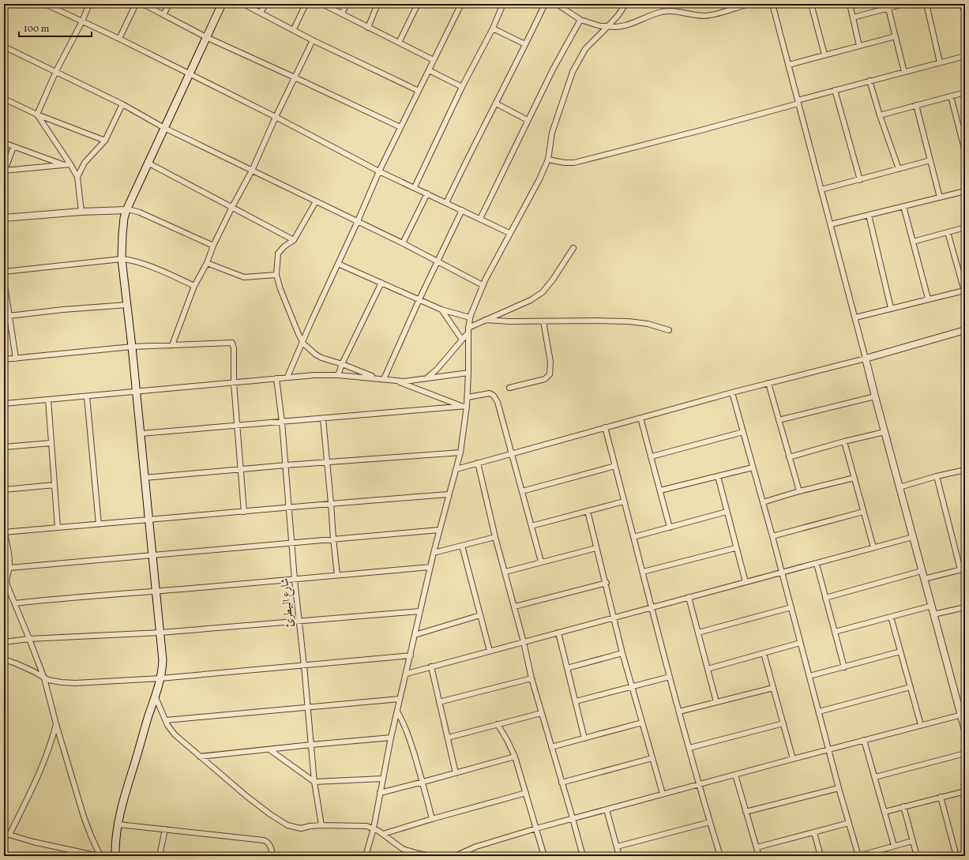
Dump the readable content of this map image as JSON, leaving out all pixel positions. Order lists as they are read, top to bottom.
{
  "streets": {
    "street": ["شارع البيطرئ"]
  },
  "scale_bar": "100 m"
}
